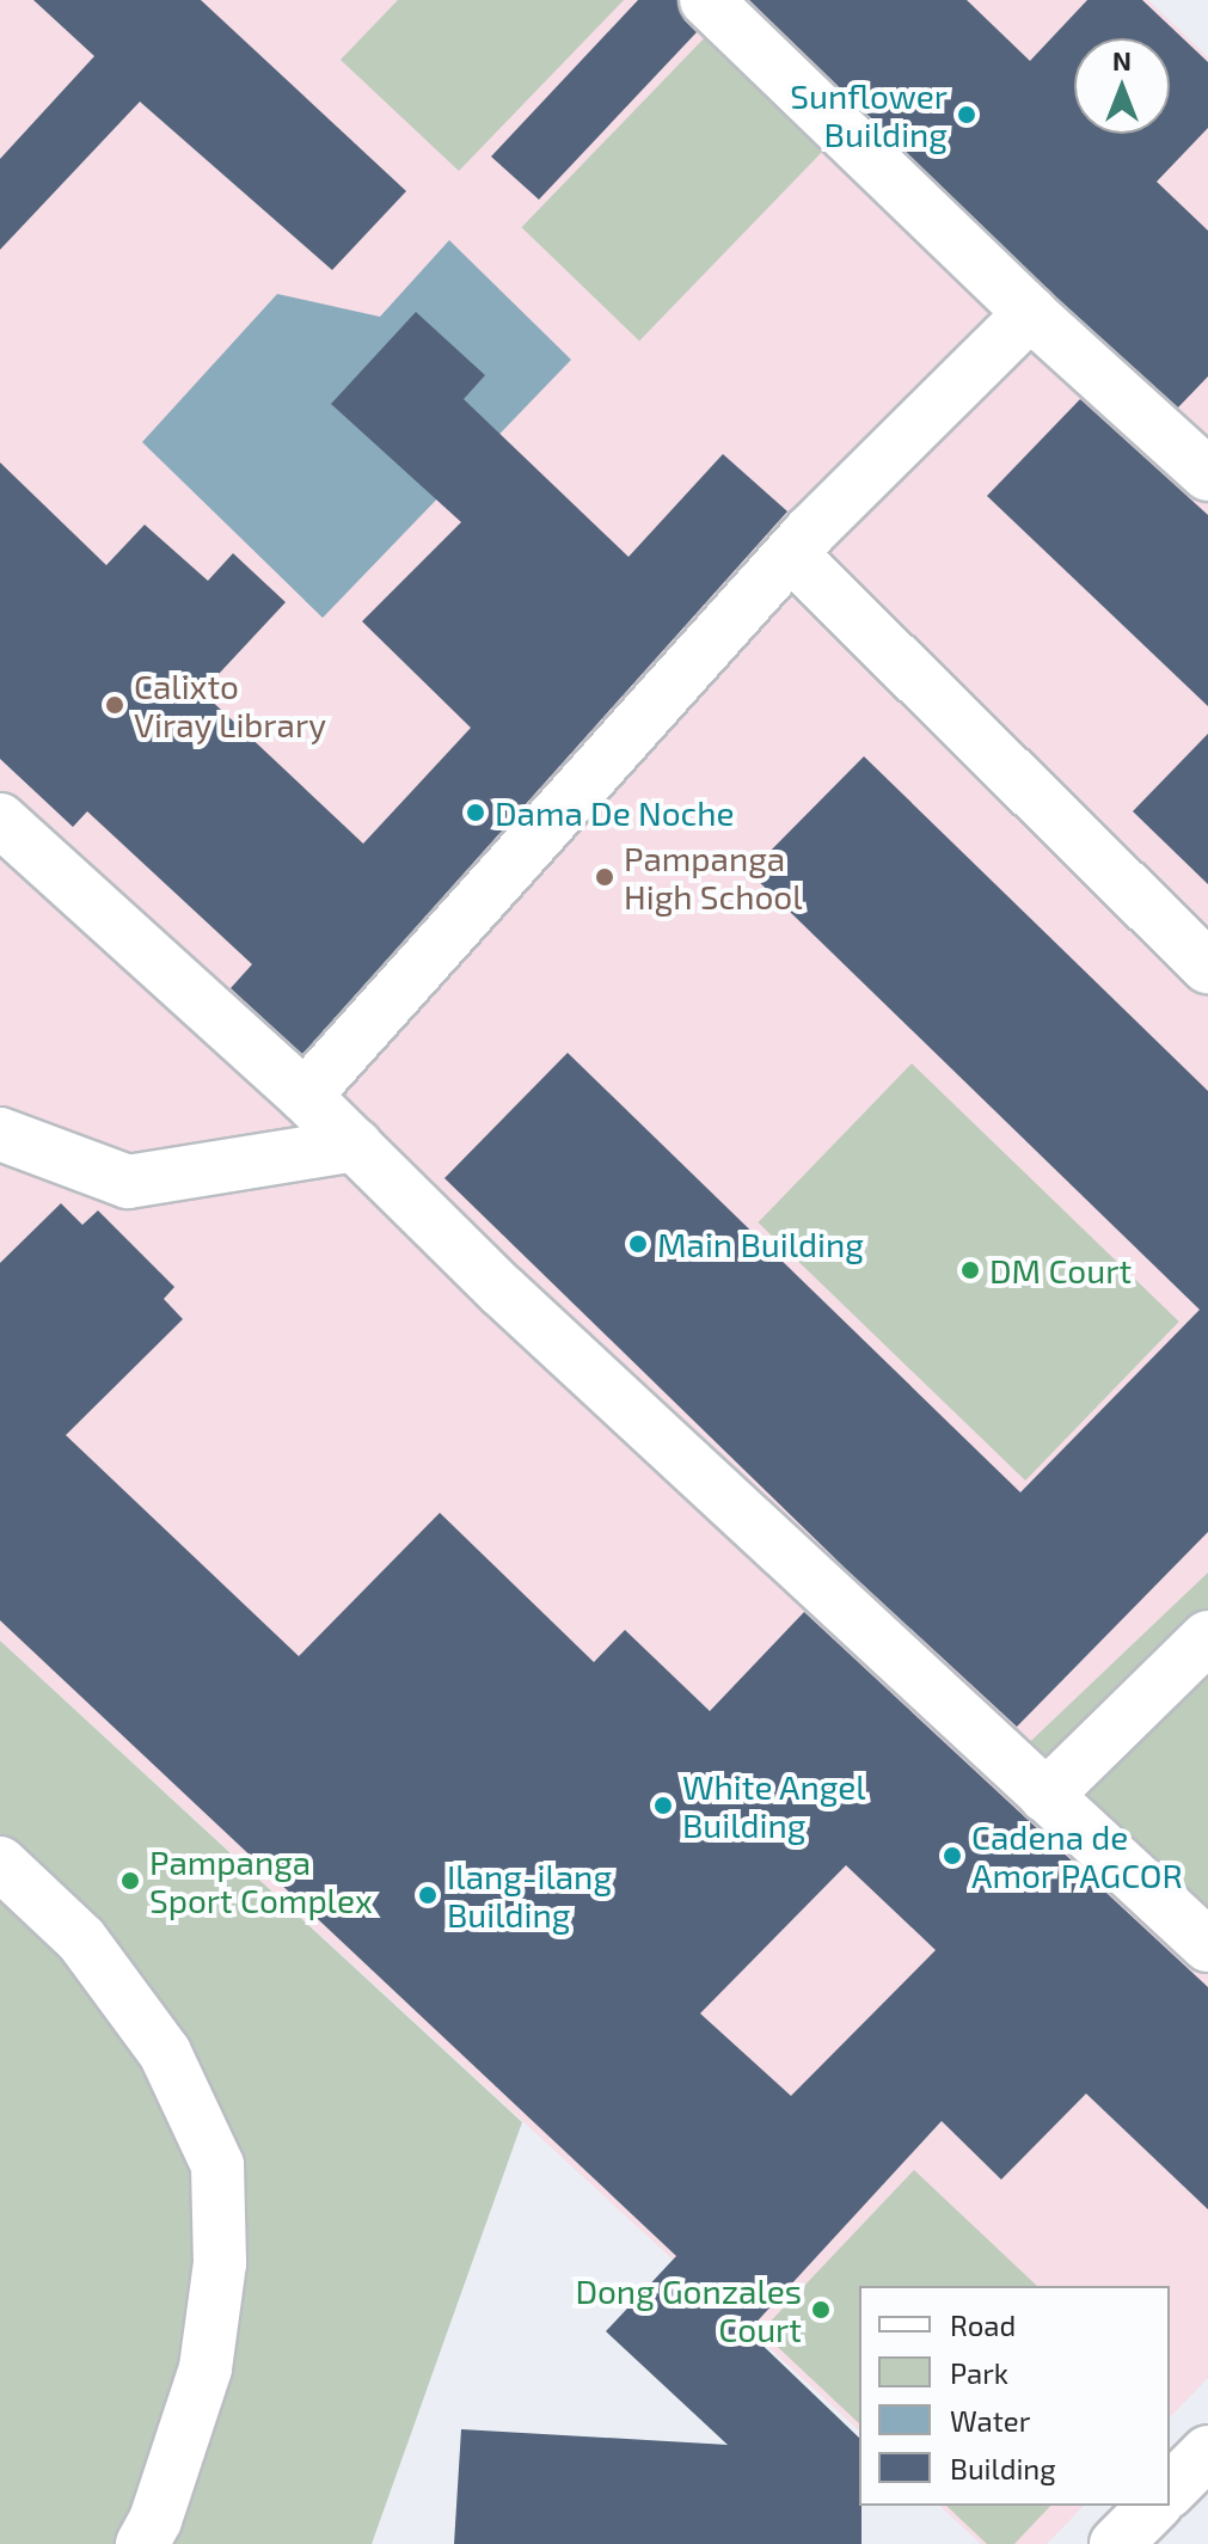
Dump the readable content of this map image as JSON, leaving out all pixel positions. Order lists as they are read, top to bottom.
{
  "places": [
    "Sunflower Building",
    "Calixto Viray Library",
    "Dama De Noche",
    "Pampanga High School",
    "Main Building",
    "DM Court",
    "White Angel Building",
    "Cadena de Amor PAGCOR",
    "Pampanga Sport Complex",
    "Ilang-ilang Building",
    "Dong Gonzales Court"
  ],
  "legend": [
    "Road",
    "Park",
    "Water",
    "Building"
  ],
  "north": "top"
}
